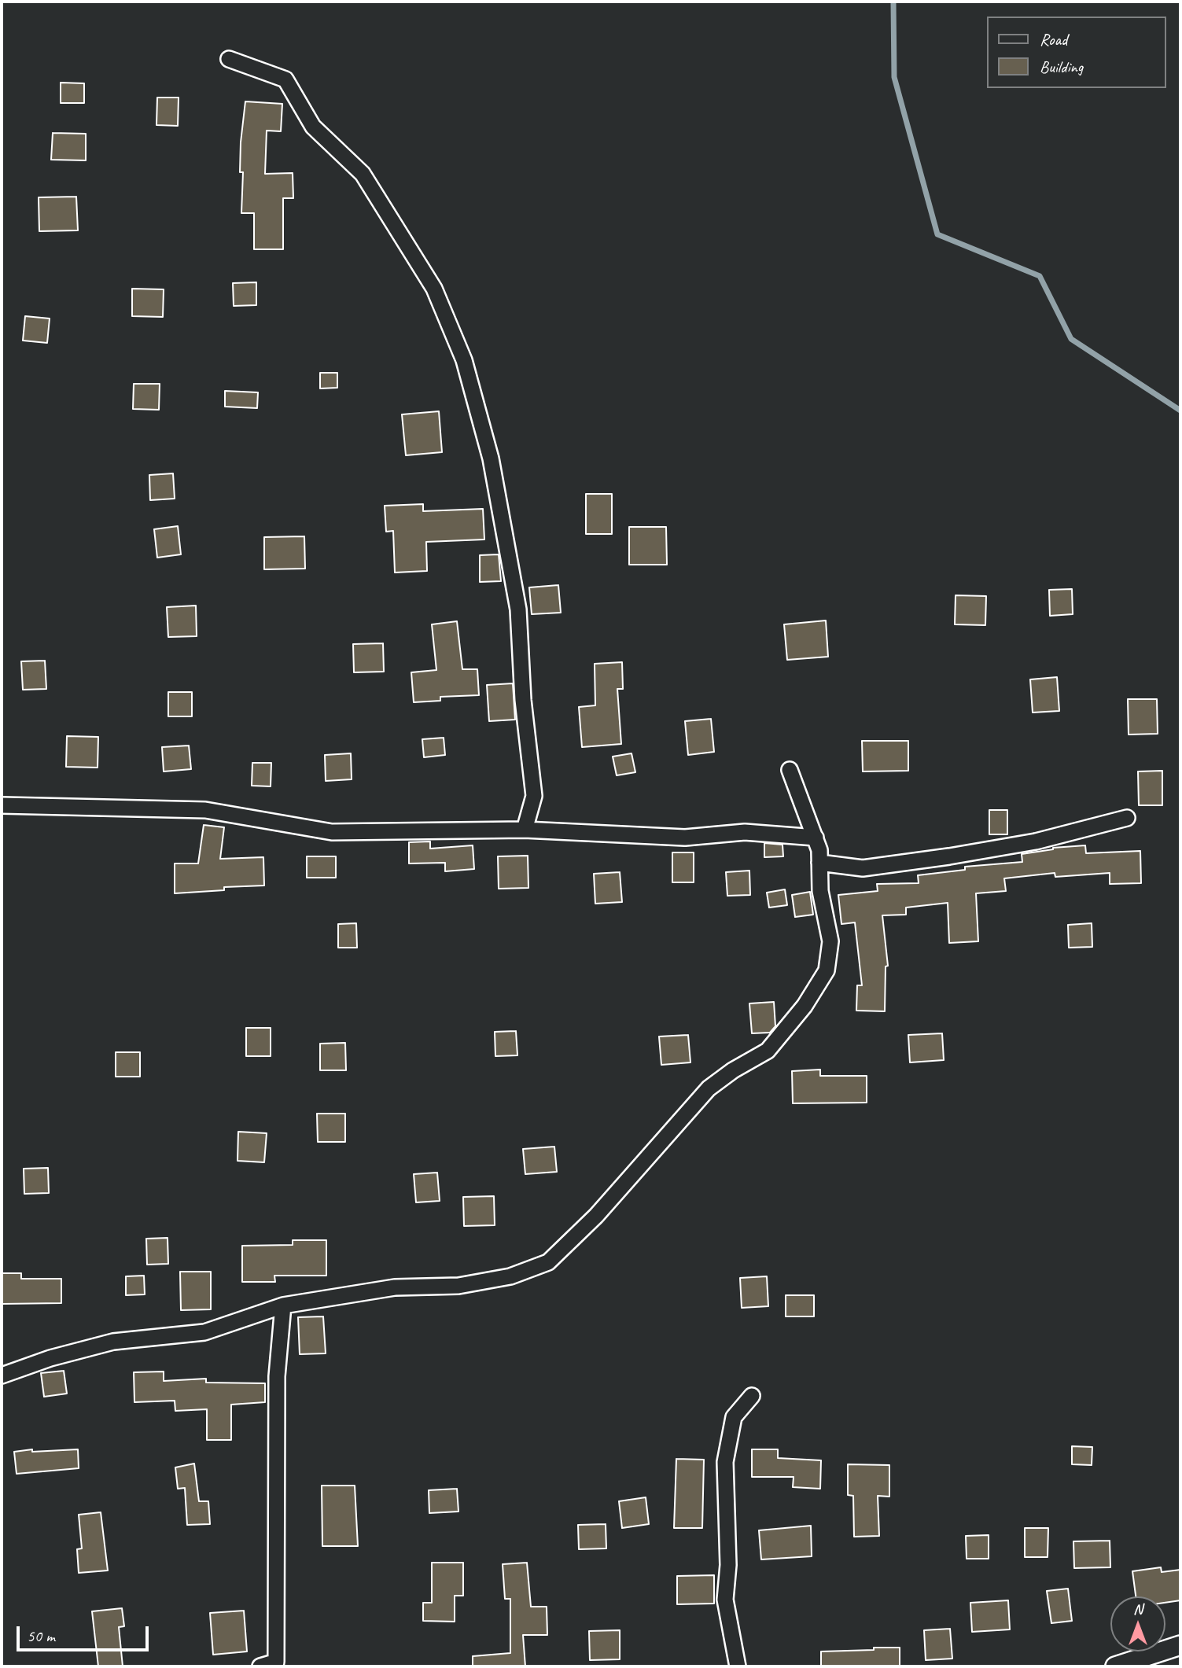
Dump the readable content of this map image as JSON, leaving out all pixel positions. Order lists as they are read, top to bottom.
{
  "legend": ["Road", "Building"],
  "scale_bar": "50 m",
  "north": "top"
}
